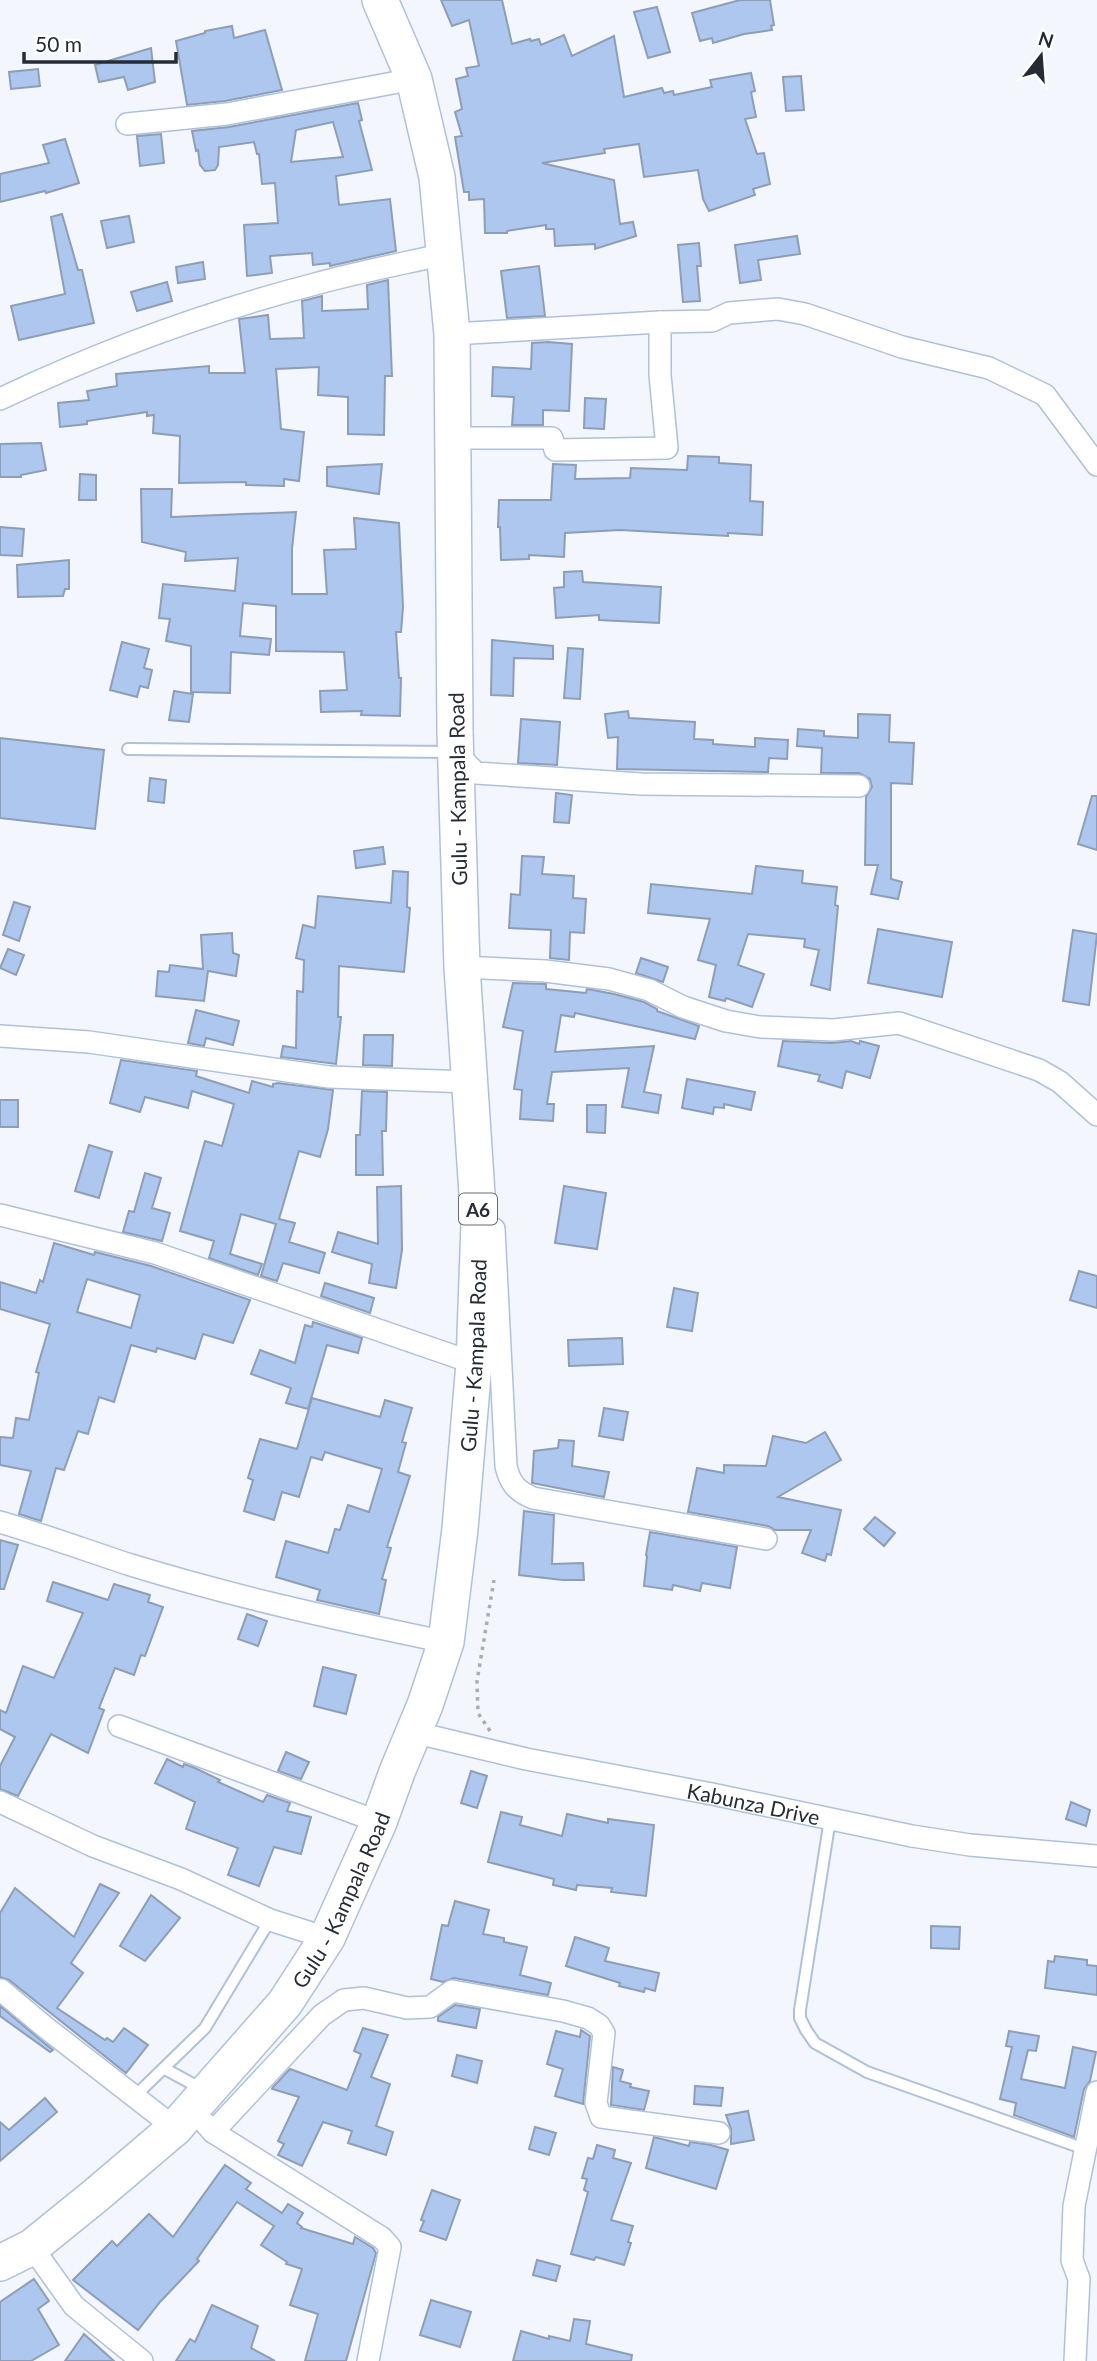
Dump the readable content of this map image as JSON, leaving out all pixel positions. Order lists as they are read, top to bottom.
{
  "streets": {
    "main road": ["Gulu - Kampala Road", "A6"],
    "street": ["Kabunza Drive"]
  },
  "crossings": [
    ["Gulu - Kampala Road", "Kabunza Drive"]
  ],
  "scale_bar": "50 m",
  "north": "top"
}
